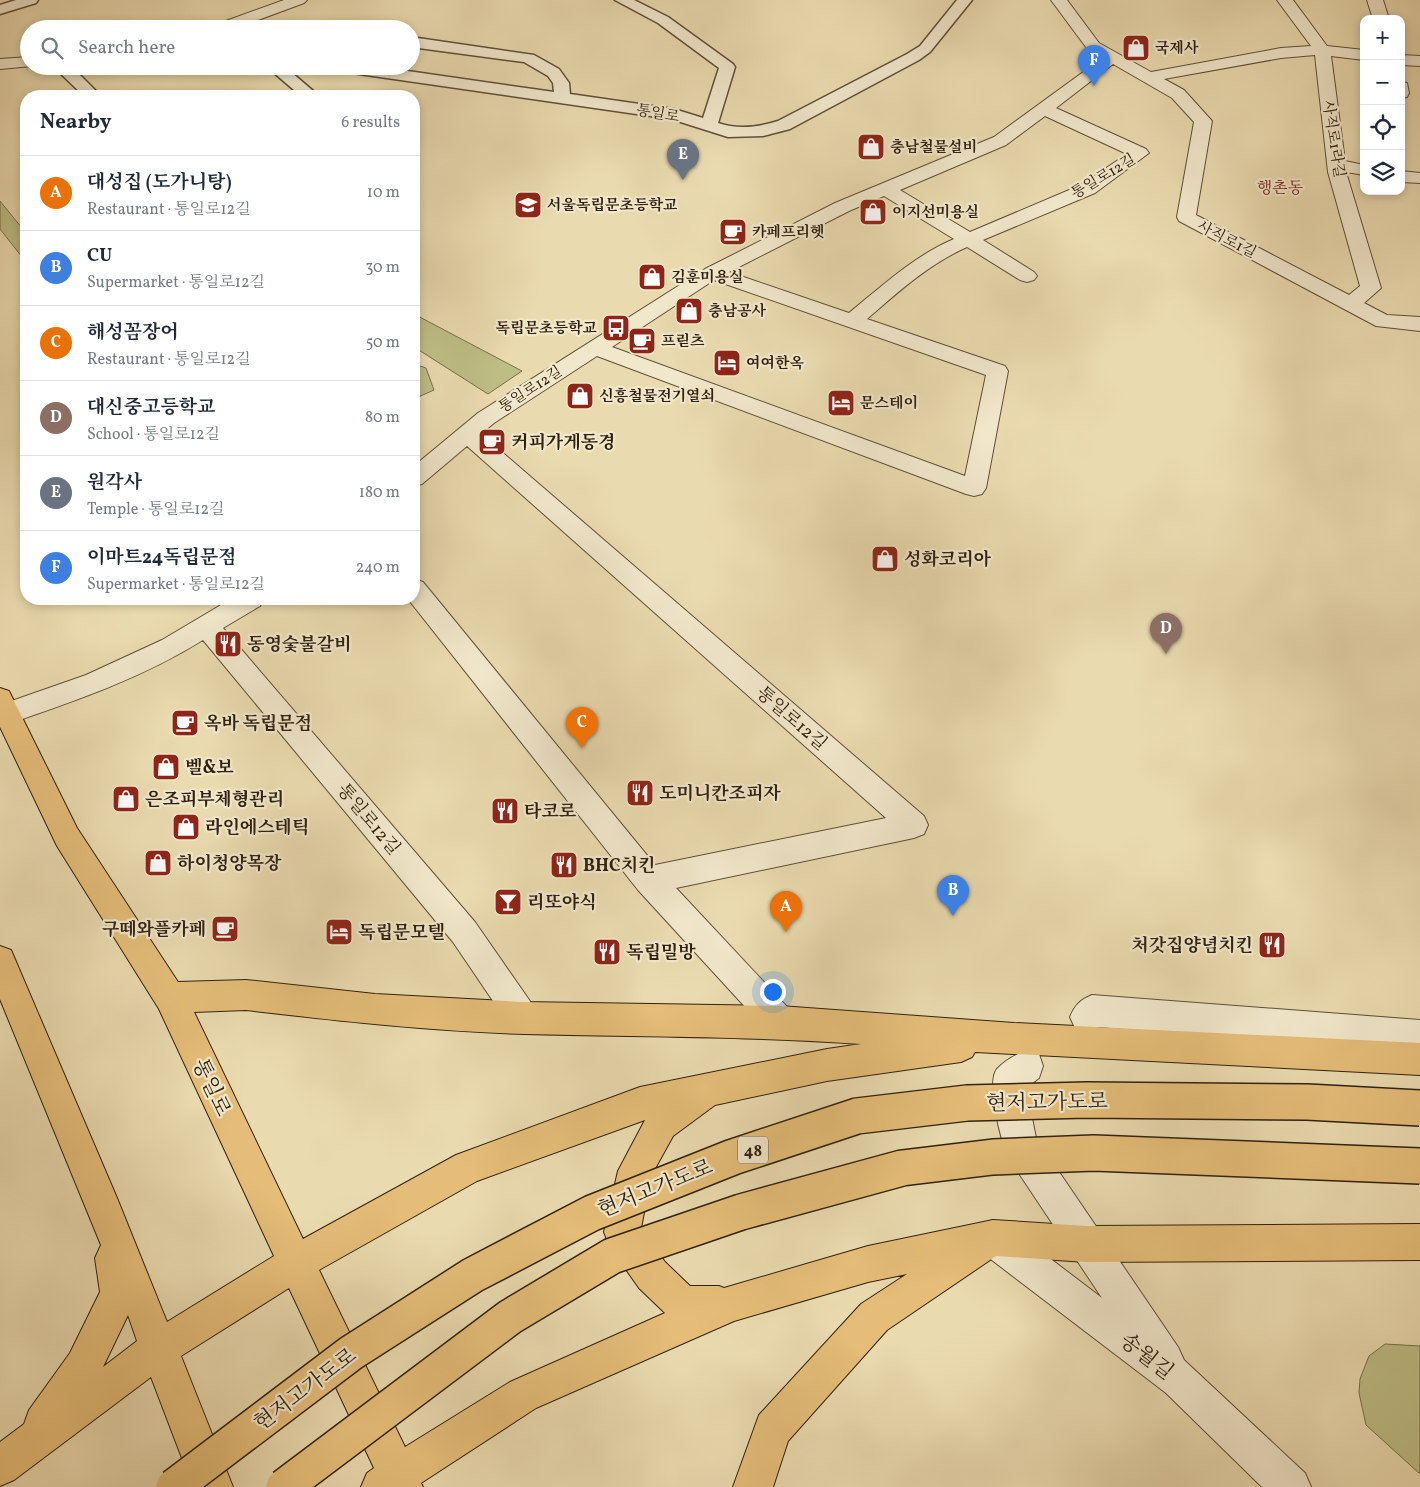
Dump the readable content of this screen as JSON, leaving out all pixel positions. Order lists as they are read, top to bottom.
{
  "streets": {
    "main road": ["통일로", "현저고가도로", "48"],
    "street": [
      "사직로1라길",
      "통일로12길",
      "사직로1길",
      "송월길"
    ]
  },
  "crossings": [
    ["사직로1라길", "사직로1길"],
    ["통일로12길", "사직로1길"]
  ],
  "districts": ["행촌동"],
  "places": {
    "shop": [
      "국제사",
      "충남철물설비",
      "이지선미용실",
      "김훈미용실",
      "충남공사",
      "신흥철물전기열쇠",
      "성화코리아",
      "벨&보",
      "은조피부체형관리",
      "라인에스테틱",
      "하이청양목장"
    ],
    "school or university": ["서울독립문초등학교"],
    "cafe": [
      "카페프리헷",
      "프릳츠",
      "커피가게동경",
      "옥바 독립문점",
      "구떼와플카페"
    ],
    "bus stop": ["독립문초등학교"],
    "hotel": ["여여한옥", "문스테이", "독립문모텔"],
    "restaurant": [
      "동영숯불갈비",
      "도미니칸조피자",
      "타코로",
      "BHC치킨",
      "처갓집양념치킨",
      "독립밀방"
    ],
    "bar": ["리또야식"]
  },
  "page": {
    "map_buttons": ["+", "−"],
    "search": "Search here",
    "pins": [
      "F",
      "E",
      "D",
      "C",
      "B",
      "A"
    ],
    "heading": ["Nearby", "6 results"],
    "list": [
      {
        "mark": "A",
        "name": "대성집 (도가니탕)",
        "note": "Restaurant · 통일로12길",
        "value": "10 m"
      },
      {
        "mark": "B",
        "name": "CU",
        "note": "Supermarket · 통일로12길",
        "value": "30 m"
      },
      {
        "mark": "C",
        "name": "해성꼼장어",
        "note": "Restaurant · 통일로12길",
        "value": "50 m"
      },
      {
        "mark": "D",
        "name": "대신중고등학교",
        "note": "School · 통일로12길",
        "value": "80 m"
      },
      {
        "mark": "E",
        "name": "원각사",
        "note": "Temple · 통일로12길",
        "value": "180 m"
      },
      {
        "mark": "F",
        "name": "이마트24독립문점",
        "note": "Supermarket · 통일로12길",
        "value": "240 m"
      }
    ]
  }
}
